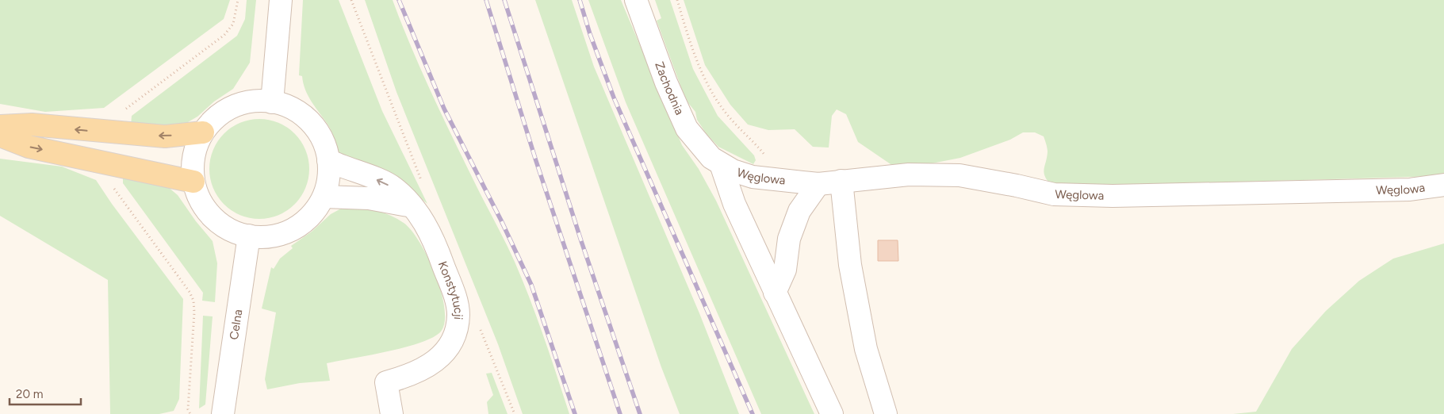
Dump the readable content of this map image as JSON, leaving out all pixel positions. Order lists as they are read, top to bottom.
{
  "streets": {
    "street": [
      "Zachodnia",
      "Węglowa",
      "Konstytucji",
      "Celna"
    ]
  },
  "crossings": [
    ["Zachodnia", "Węglowa"]
  ],
  "scale_bar": "20 m"
}
